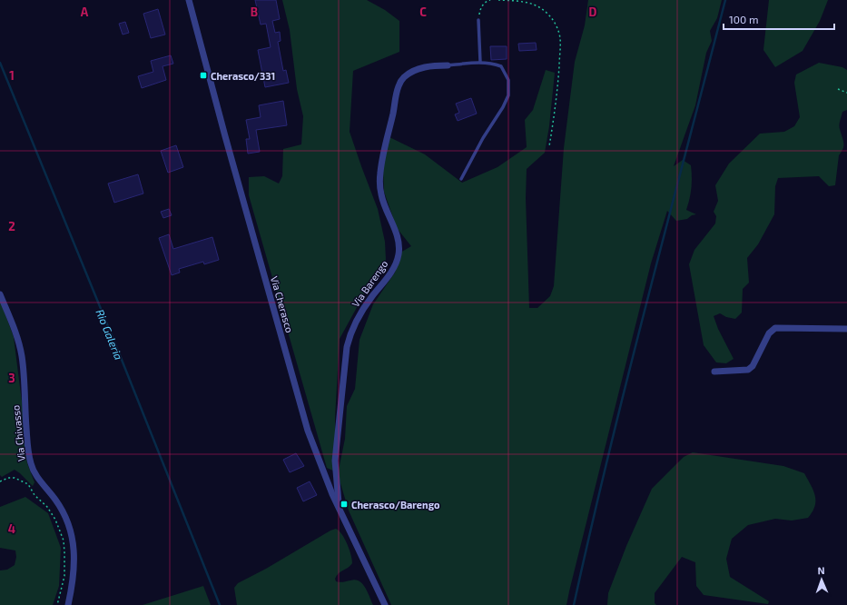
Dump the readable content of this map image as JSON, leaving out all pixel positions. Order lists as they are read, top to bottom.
{
  "streets": {
    "street": ["Via Barengo", "Via Cherasco", "Via Chivasso"]
  },
  "crossings": [
    ["Via Barengo", "Via Cherasco"]
  ],
  "water": ["Rio Galeria"],
  "places": {
    "transit": ["Cherasco/331", "Cherasco/Barengo"]
  },
  "scale_bar": "100 m",
  "north": "top",
  "grid": {
    "columns": [
      "A",
      "B",
      "C",
      "D"
    ],
    "rows": [
      "1",
      "2",
      "3",
      "4"
    ]
  }
}
